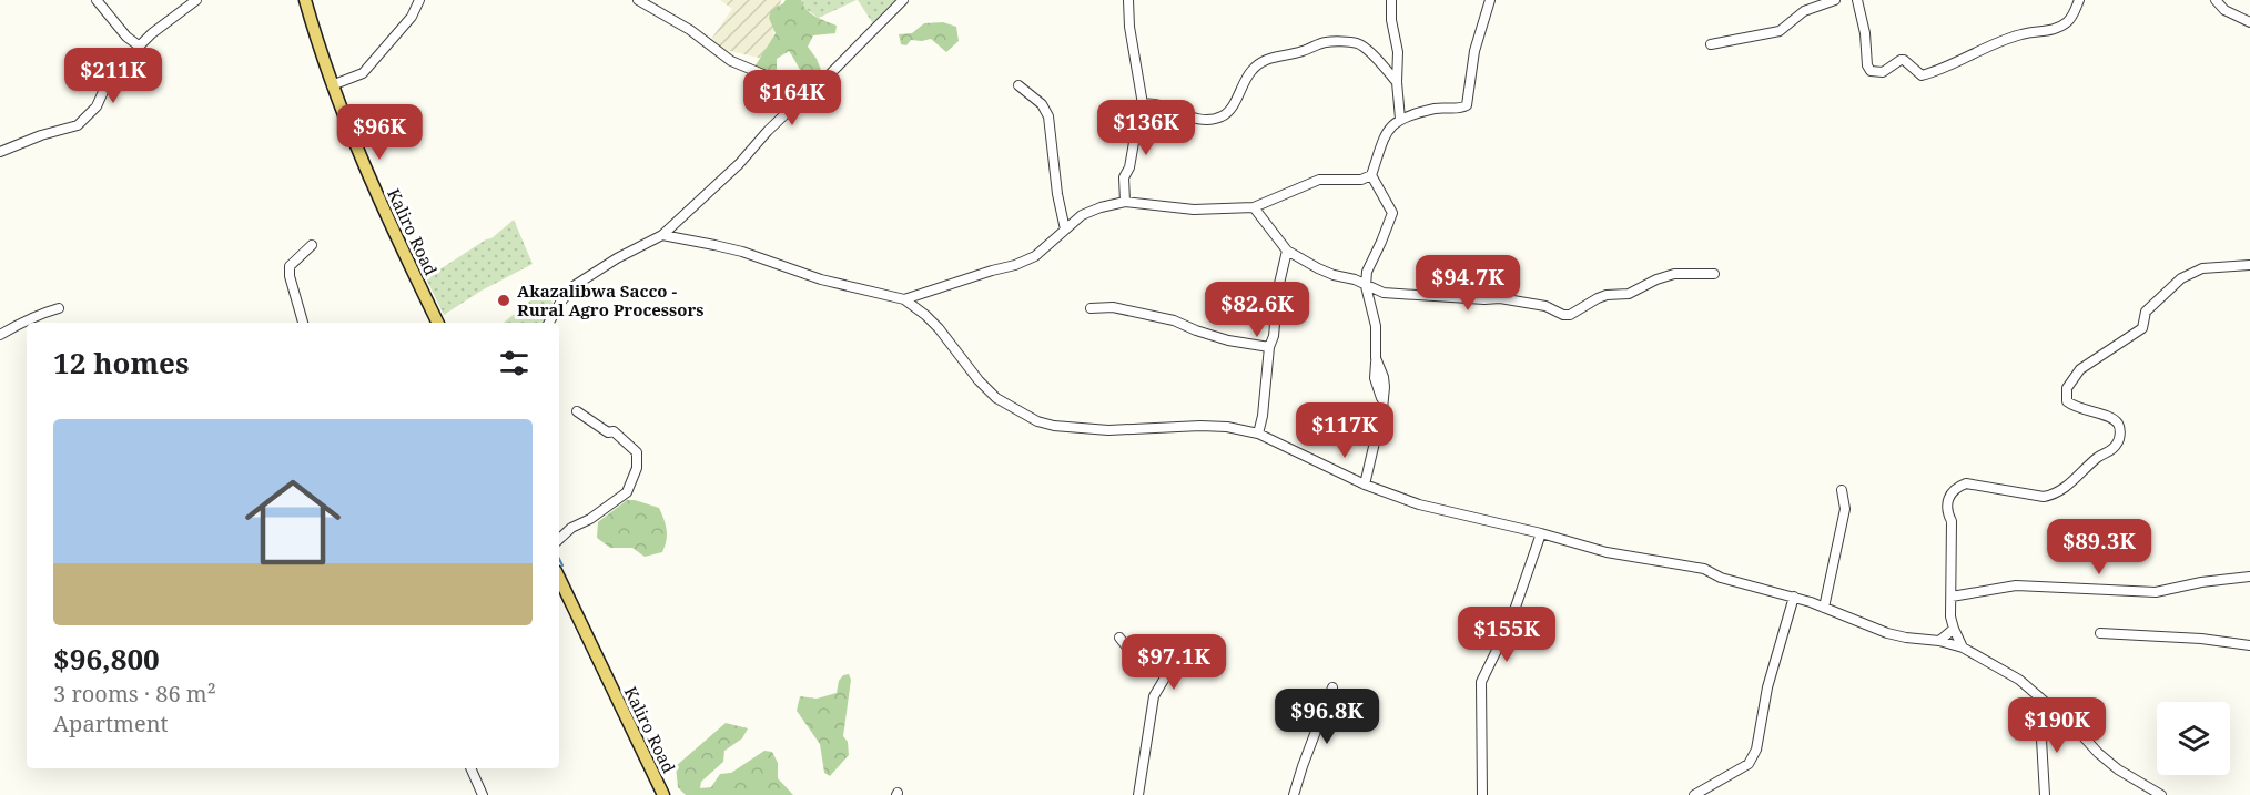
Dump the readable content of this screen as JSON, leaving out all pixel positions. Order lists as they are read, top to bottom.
{
  "streets": {
    "main road": ["Kaliro Road"]
  },
  "places": ["Akazalibwa Sacco - Rural Agro Processors"],
  "page": {
    "price": [
      "$211K",
      "$164K",
      "$136K",
      "$96K",
      "$94.7K",
      "$82.6K",
      "$117K",
      "$89.3K",
      "$155K",
      "$97.1K",
      "$96.8K",
      "$190K"
    ],
    "heading": "12 homes",
    "list": [
      {
        "name": "$96,800",
        "note": "3 rooms · 86 m² · Apartment"
      }
    ]
  }
}
